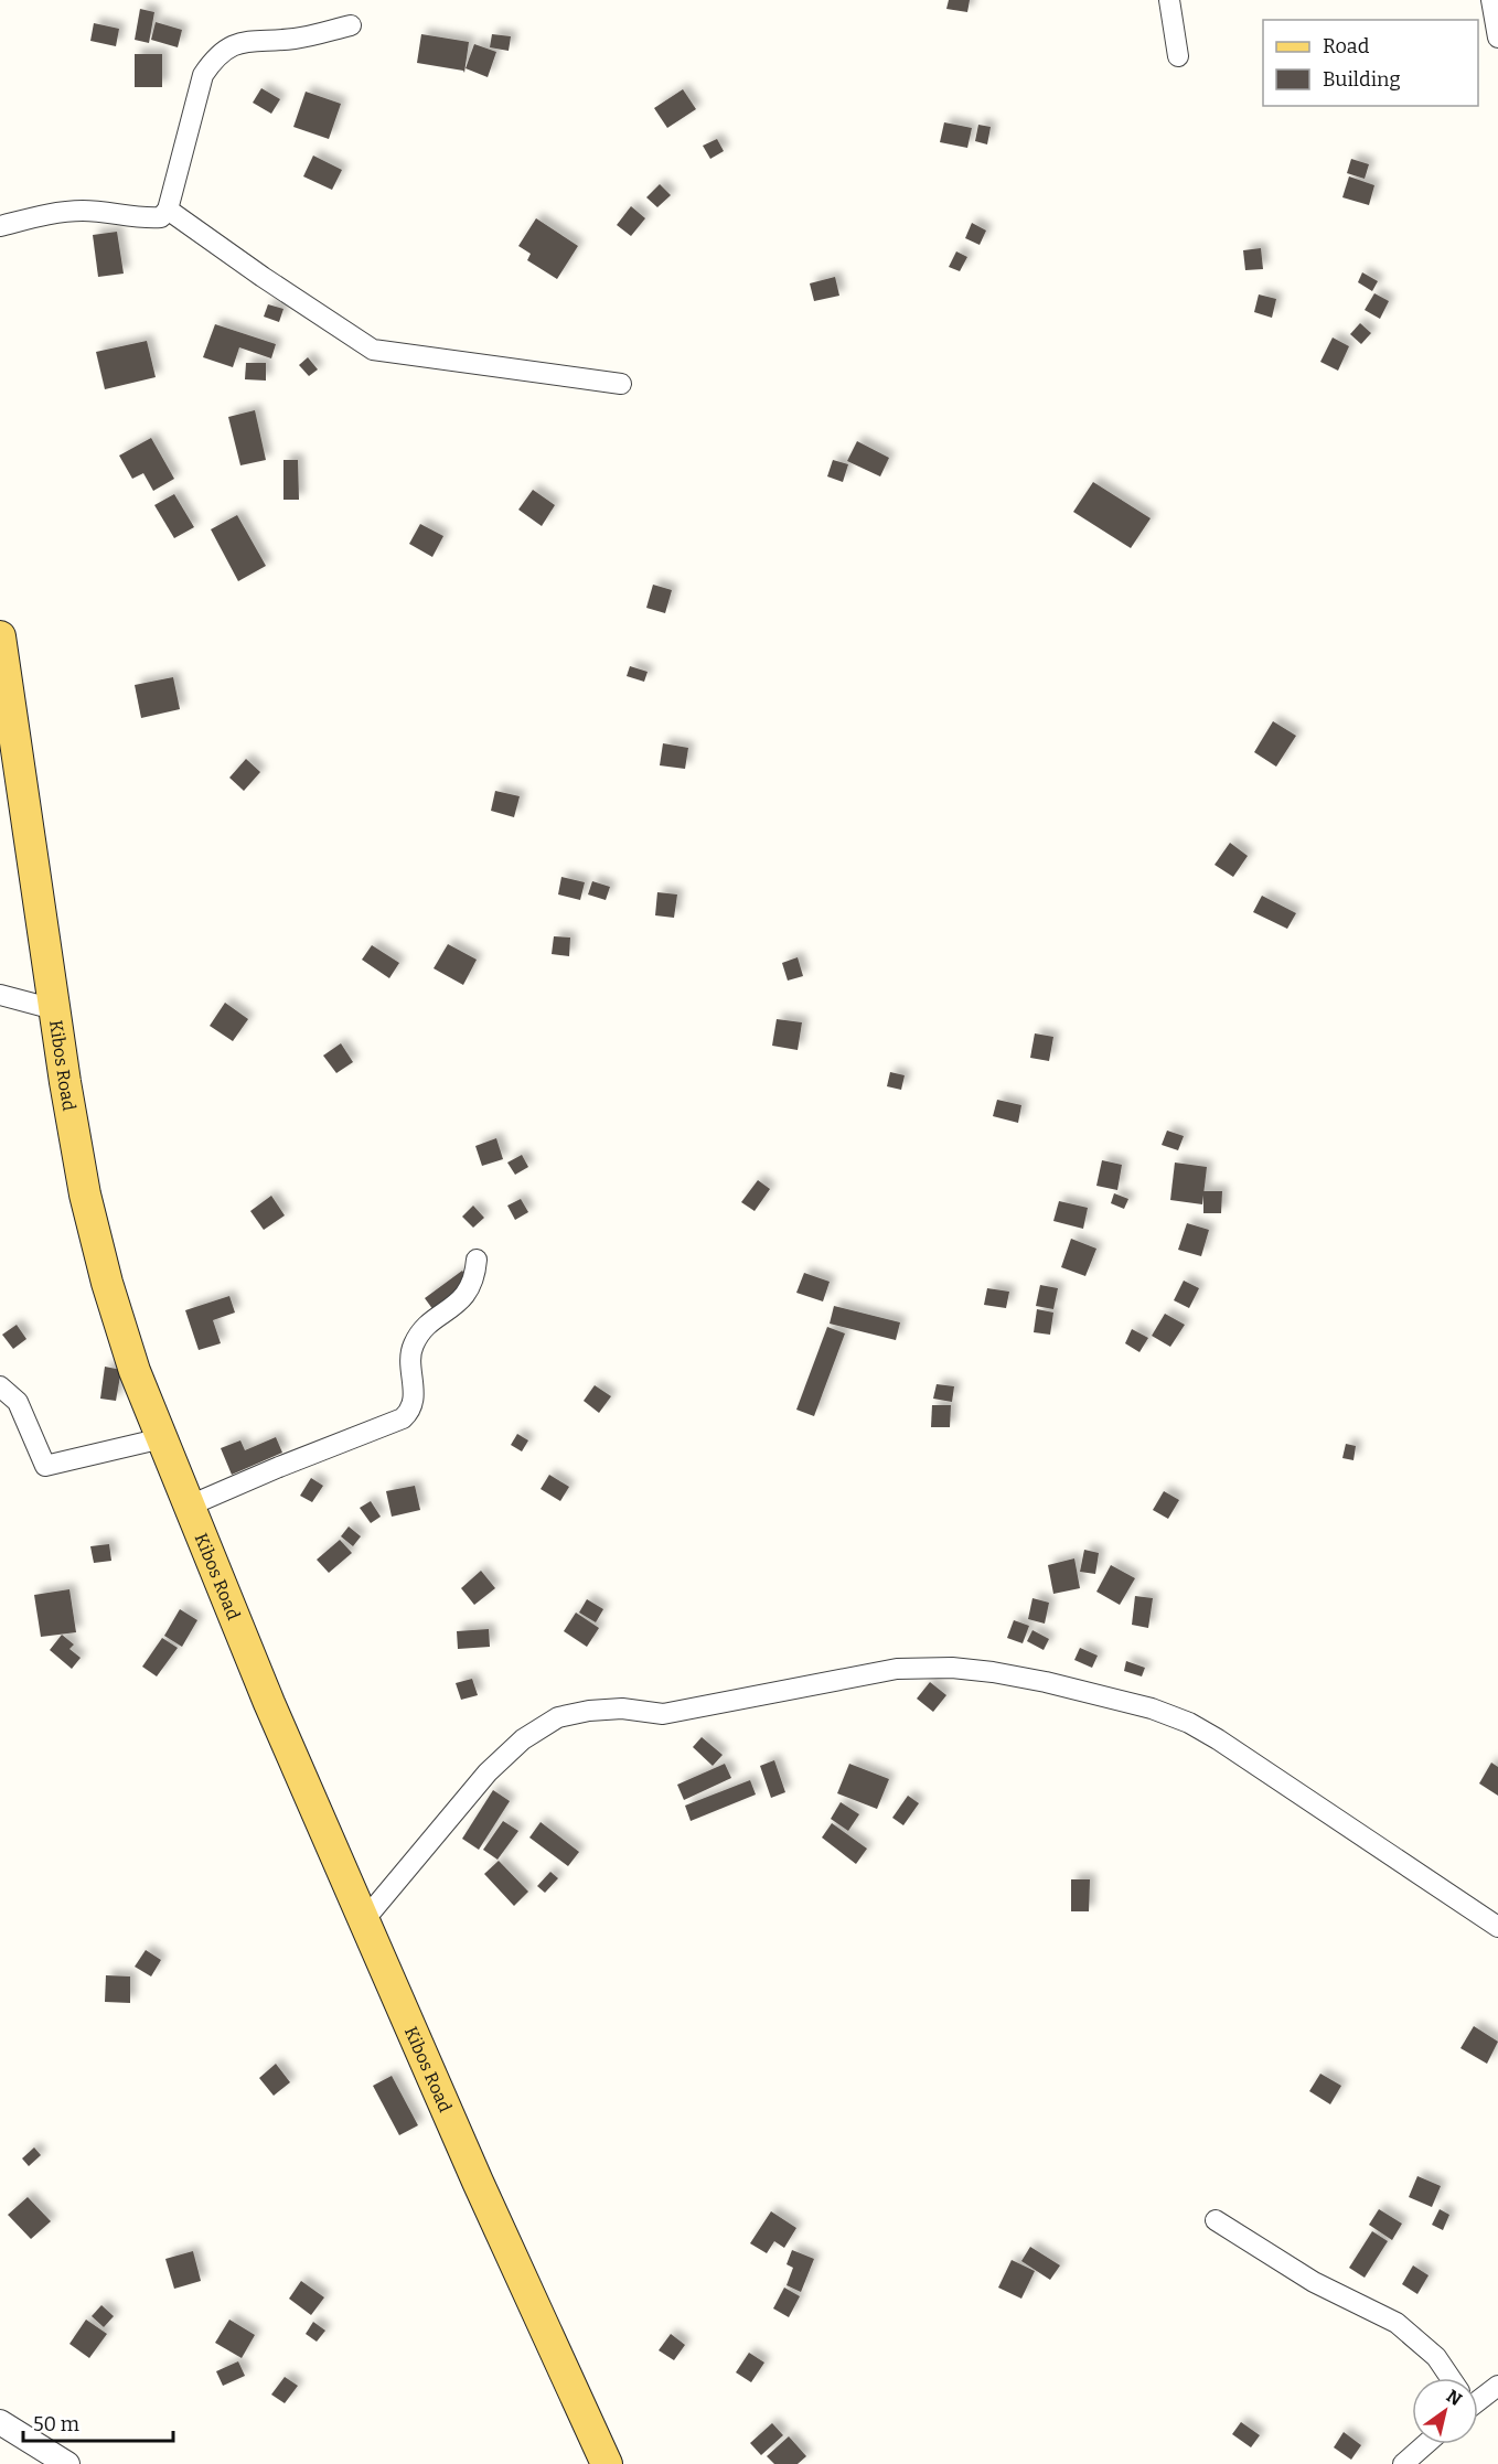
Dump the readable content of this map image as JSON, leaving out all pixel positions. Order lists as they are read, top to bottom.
{
  "streets": {
    "main road": ["Kibos Road"]
  },
  "legend": ["Road", "Building"],
  "scale_bar": "50 m",
  "north": "top right"
}
